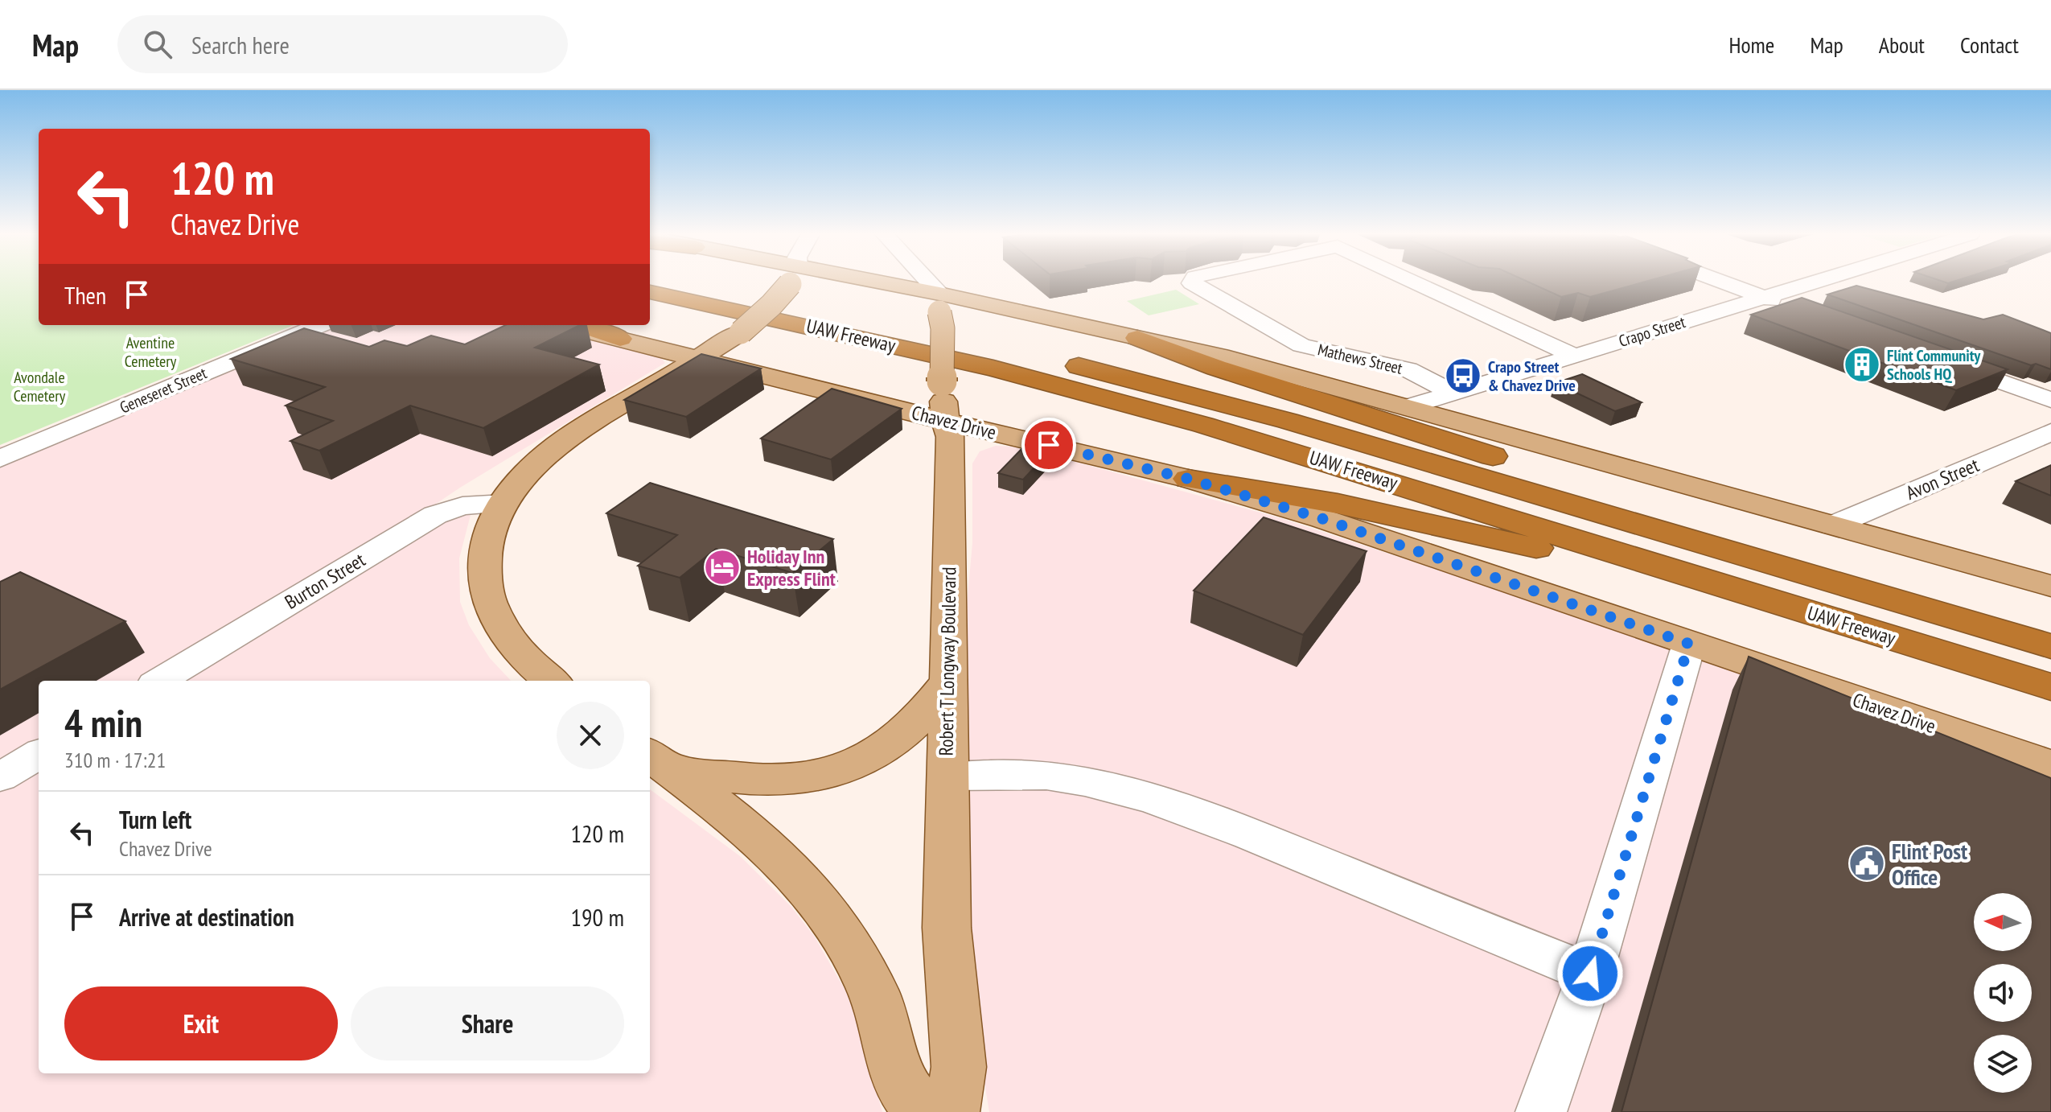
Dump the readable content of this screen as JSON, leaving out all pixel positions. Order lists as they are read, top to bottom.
{
  "streets": {
    "highway": ["UAW Freeway"],
    "main road": ["Chavez Drive", "Robert T Longway Boulevard"],
    "street": [
      "Crapo Street",
      "Mathews Street",
      "Geneseret Street",
      "Avon Street",
      "Burton Street"
    ]
  },
  "crossings": [
    ["Crapo Street", "Mathews Street"],
    ["Chavez Drive", "Robert T Longway Boulevard"]
  ],
  "parks": ["Aventine Cemetery", "Avondale Cemetery"],
  "places": {
    "building": ["Flint Community Schools HQ"],
    "bus stop": ["Crapo Street & Chavez Drive"],
    "hotel": ["Holiday Inn Express Flint"],
    "public building": ["Flint Post Office"]
  },
  "north": "left",
  "page": {
    "header": "Map",
    "search": "Search here",
    "nav": [
      "Home",
      "Map",
      "About",
      "Contact"
    ],
    "turn": ["120 m", "Chavez Drive"],
    "then": "Then",
    "heading": ["4 min", "310 m · 17:21"],
    "list": [
      {
        "name": "Turn left",
        "note": "Chavez Drive",
        "value": "120 m"
      },
      {
        "name": "Arrive at destination",
        "value": "190 m"
      }
    ],
    "buttons": ["Exit", "Share"]
  }
}
